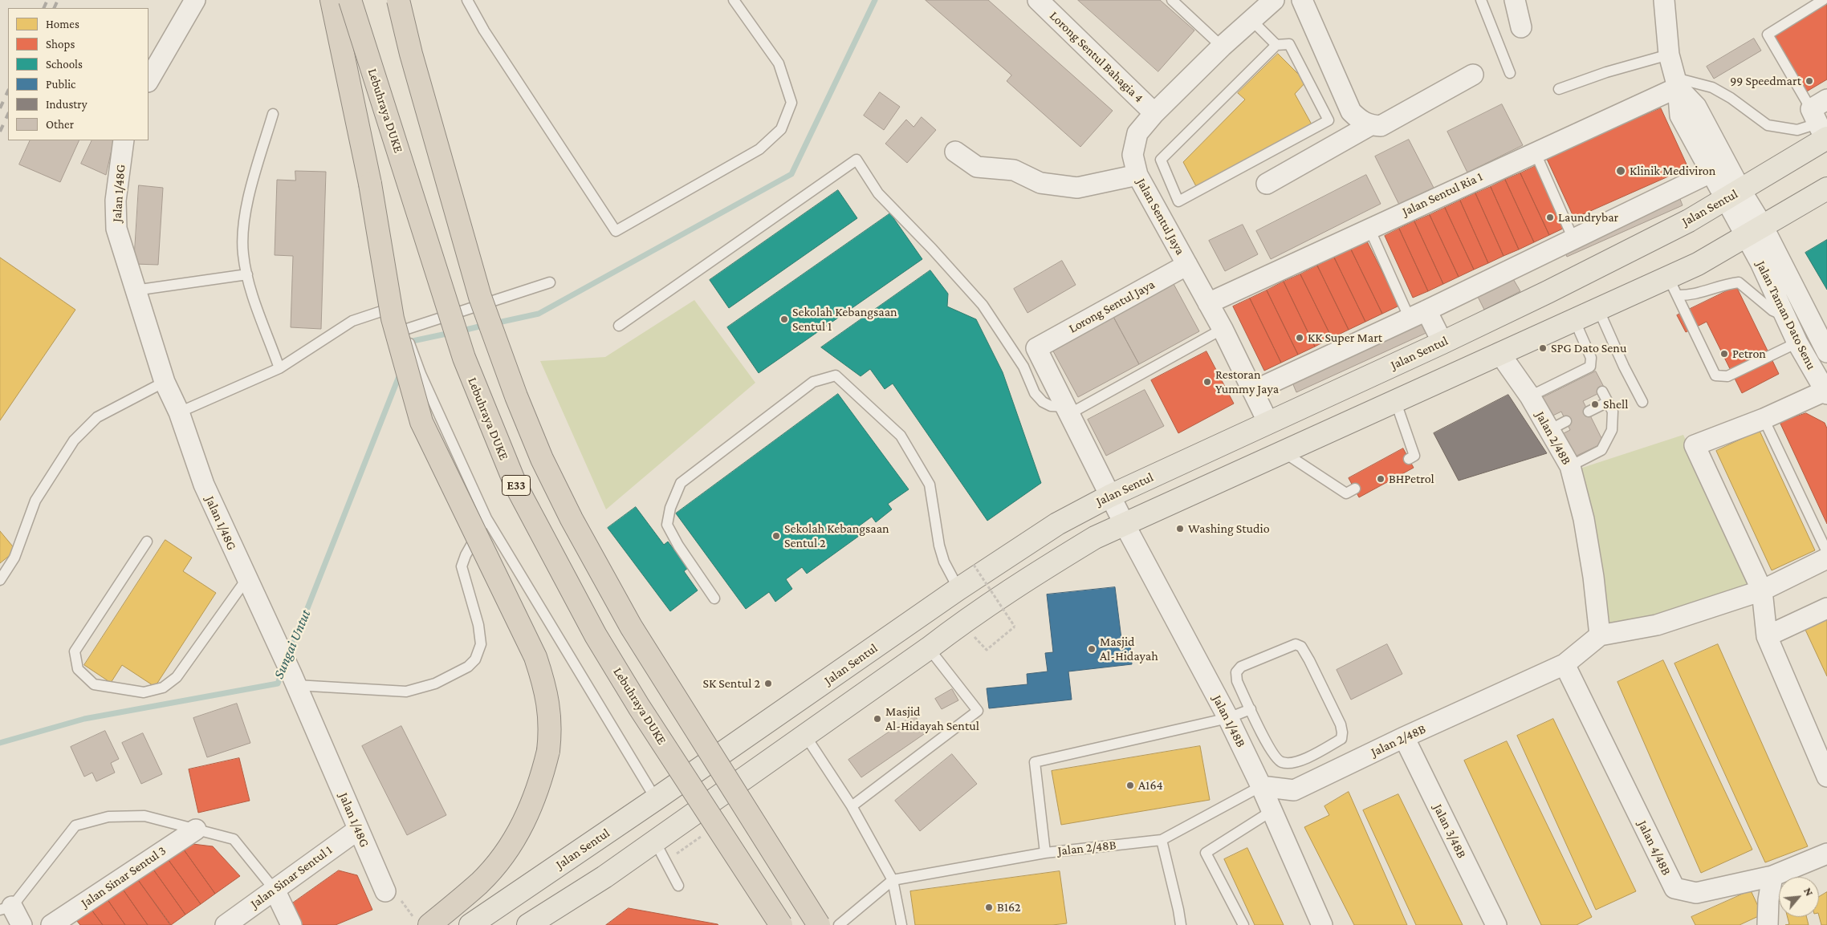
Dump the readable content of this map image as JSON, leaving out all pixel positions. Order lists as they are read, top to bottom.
{
  "streets": {
    "highway": ["Lebuhraya DUKE", "E33"],
    "main road": ["Jalan Sentul"],
    "street": [
      "Lorong Sentul Bahagia 4",
      "Jalan 1/48G",
      "Jalan Sentul Ria 1",
      "Jalan Sentul Jaya",
      "Lorong Sentul Jaya",
      "Jalan Taman Dato Senu",
      "Jalan 2/48B",
      "Jalan 1/48B",
      "Jalan 3/48B",
      "Jalan 4/48B",
      "Jalan Sinar Sentul 3",
      "Jalan Sinar Sentul 1"
    ]
  },
  "crossings": [
    ["Lorong Sentul Bahagia 4", "Jalan Sentul Jaya"],
    ["Jalan 1/48G", "Jalan Sinar Sentul 1"],
    ["Jalan Sentul Ria 1", "Jalan Sentul Jaya"],
    ["Jalan Sentul", "Jalan Sentul Jaya"],
    ["Jalan Sentul", "Jalan 1/48B"],
    ["Jalan Sentul Jaya", "Lorong Sentul Jaya"],
    ["Lorong Sentul Jaya", "Jalan 1/48B"],
    ["Jalan 2/48B", "Jalan 1/48B"],
    ["Jalan 2/48B", "Jalan 3/48B"],
    ["Jalan 2/48B", "Jalan 4/48B"]
  ],
  "water": ["Sungai Untut"],
  "places": [
    "99 Speedmart",
    "Klinik Mediviron",
    "Laundrybar",
    "Sekolah Kebangsaan Sentul 1",
    "KK Super Mart",
    "SPG Dato Senu",
    "Petron",
    "Restoran Yummy Jaya",
    "Shell",
    "BHPetrol",
    "Washing Studio",
    "Sekolah Kebangsaan Sentul 2",
    "Masjid Al-Hidayah",
    "SK Sentul 2",
    "Masjid Al-Hidayah Sentul",
    "A164",
    "B162"
  ],
  "legend": [
    "Homes",
    "Shops",
    "Schools",
    "Public",
    "Industry",
    "Other"
  ],
  "north": "top right"
}
